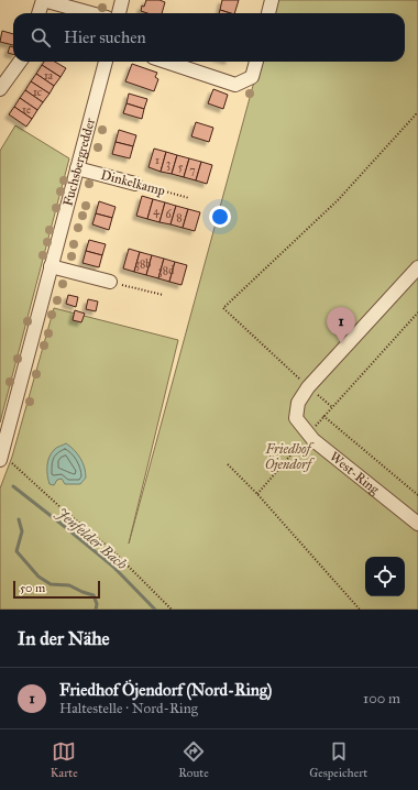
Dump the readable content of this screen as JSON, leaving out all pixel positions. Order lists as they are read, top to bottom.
{
  "streets": {
    "street": ["Fuchsbergredder", "Dinkelkamp", "West-Ring"]
  },
  "crossings": [
    ["Fuchsbergredder", "Dinkelkamp"]
  ],
  "water": ["Jenfelder Bach"],
  "parks": ["Friedhof Öjendorf"],
  "house_numbers": [
    "1a",
    "1c",
    "1e",
    "1",
    "3",
    "5",
    "7",
    "4",
    "6",
    "8",
    "38b",
    "38d"
  ],
  "scale_bar": "50 m",
  "page": {
    "search": "Hier suchen",
    "pins": "1",
    "scale": "50 m",
    "heading": "In der Nähe",
    "list": [
      {
        "mark": "1",
        "name": "Friedhof Öjendorf (Nord-Ring)",
        "note": "Haltestelle · Nord-Ring",
        "value": "100 m"
      }
    ],
    "nav": ["Karte", "Route", "Gespeichert"]
  }
}
